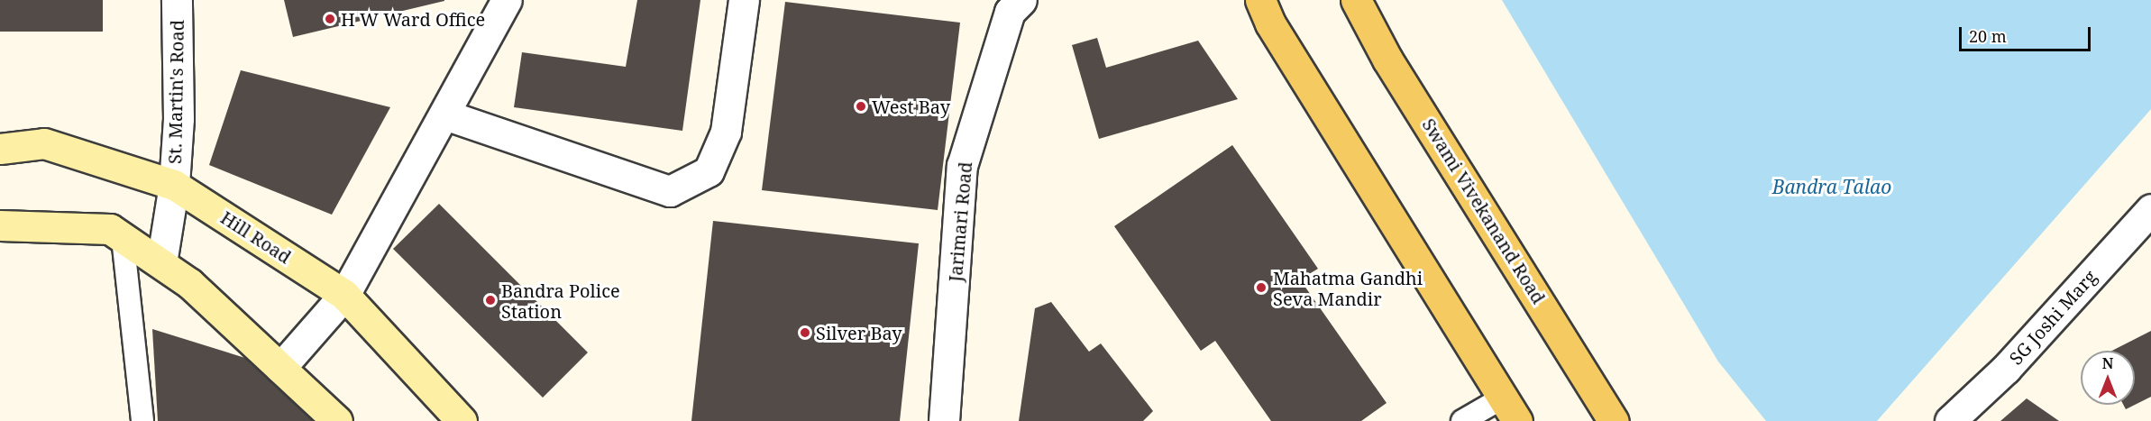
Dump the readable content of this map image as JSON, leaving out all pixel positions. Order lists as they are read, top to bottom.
{
  "streets": {
    "main road": ["Swami Vivekanand Road", "Hill Road"],
    "street": ["St. Martin's Road", "Jarimari Road", "SG Joshi Marg"]
  },
  "crossings": [
    ["St. Martin's Road", "Hill Road"]
  ],
  "water": ["Bandra Talao"],
  "places": [
    "H W Ward Office",
    "West Bay",
    "Mahatma Gandhi Seva Mandir",
    "Bandra Police Station",
    "Silver Bay"
  ],
  "scale_bar": "20 m",
  "north": "top"
}
